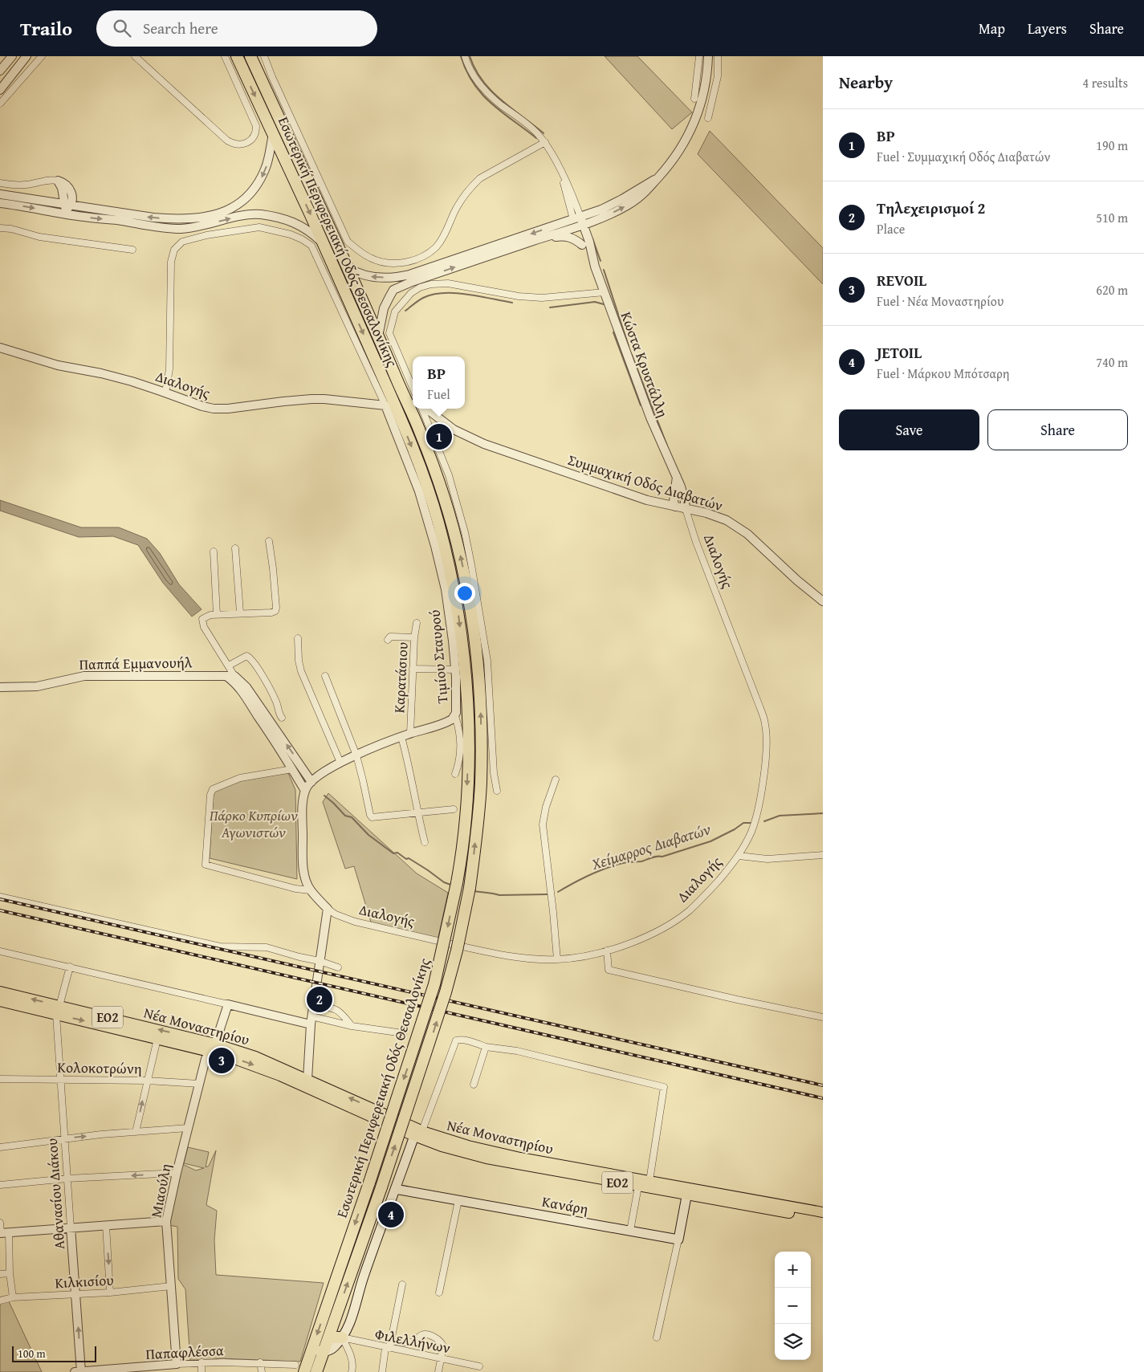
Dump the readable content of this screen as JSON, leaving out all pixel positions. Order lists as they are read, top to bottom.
{
  "streets": {
    "highway": ["Εσωτερική Περιφερειακή Οδός Θεσσαλονίκης"],
    "main road": ["ΕΟ2", "Νέα Μοναστηρίου", "Κανάρη"],
    "street": [
      "Κώστα Κρυστάλλη",
      "Διαλογής",
      "Συμμαχική Οδός Διαβατών",
      "Τιμίου Σταυρού",
      "Παππά Εμμανουήλ",
      "Καρατάσιου",
      "Κολοκοτρώνη",
      "Μιαούλη",
      "Αθανασίου Διάκου",
      "Κιλκισίου",
      "Φιλελλήνων",
      "Παπαφλέσσα"
    ]
  },
  "crossings": [
    ["Κώστα Κρυστάλλη", "Διαλογής"],
    ["Κώστα Κρυστάλλη", "Συμμαχική Οδός Διαβατών"],
    ["Διαλογής", "Συμμαχική Οδός Διαβατών"],
    ["Διαλογής", "Τιμίου Σταυρού"],
    ["Τιμίου Σταυρού", "Καρατάσιου"],
    ["Νέα Μοναστηρίου", "Μιαούλη"],
    ["Νέα Μοναστηρίου", "Αθανασίου Διάκου"],
    ["Κολοκοτρώνη", "Μιαούλη"],
    ["Κολοκοτρώνη", "Αθανασίου Διάκου"],
    ["Μιαούλη", "Κιλκισίου"],
    ["Μιαούλη", "Παπαφλέσσα"],
    ["Αθανασίου Διάκου", "Κιλκισίου"],
    ["Αθανασίου Διάκου", "Παπαφλέσσα"]
  ],
  "water": ["Χείμαρρος Διαβατών"],
  "parks": ["Πάρκο Κυπρίων Αγωνιστών"],
  "scale_bar": "100 m",
  "page": {
    "header": "Trailo",
    "search": "Search here",
    "nav": ["Map", "Layers", "Share"],
    "heading": ["Nearby", "4 results"],
    "list": [
      {
        "mark": "1",
        "name": "BP",
        "note": "Fuel · Συμμαχική Οδός Διαβατών",
        "value": "190 m"
      },
      {
        "mark": "2",
        "name": "Τηλεχειρισμοί 2",
        "note": "Place",
        "value": "510 m"
      },
      {
        "mark": "3",
        "name": "REVOIL",
        "note": "Fuel · Νέα Μοναστηρίου",
        "value": "620 m"
      },
      {
        "mark": "4",
        "name": "JETOIL",
        "note": "Fuel · Μάρκου Μπότσαρη",
        "value": "740 m"
      }
    ],
    "popup": ["BP", "Fuel"],
    "buttons": ["Save", "Share"],
    "pins": [
      "1",
      "2",
      "3",
      "4"
    ],
    "map_buttons": ["+", "−"],
    "scale": "100 m"
  }
}
